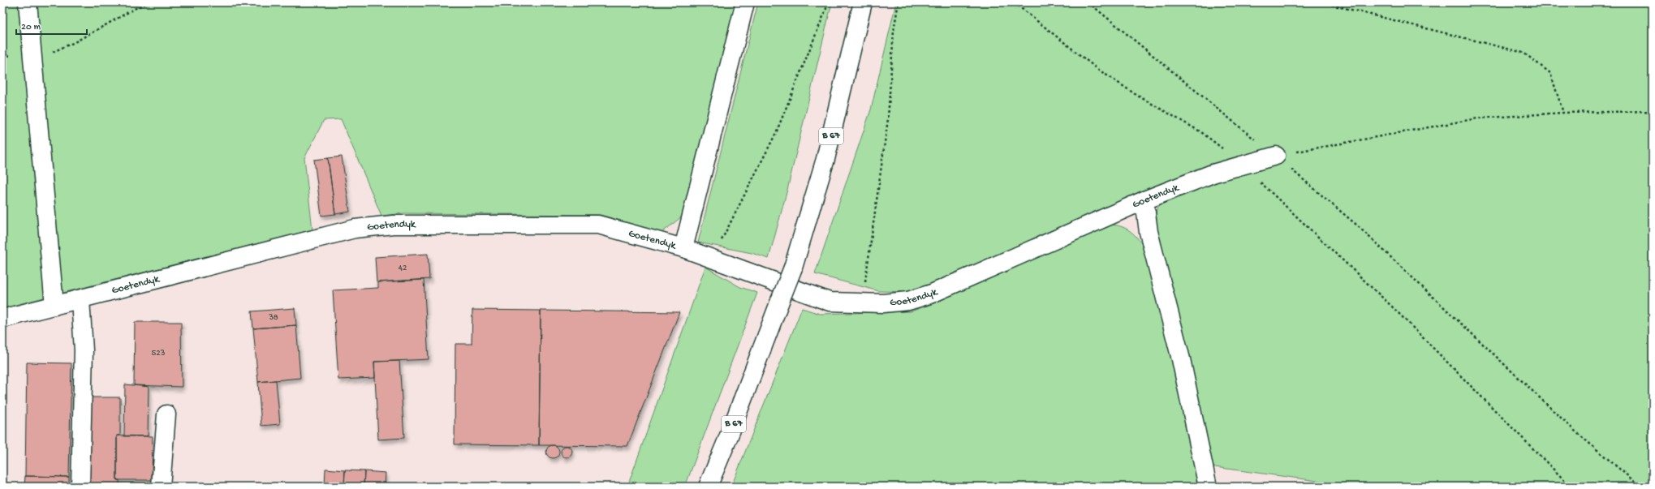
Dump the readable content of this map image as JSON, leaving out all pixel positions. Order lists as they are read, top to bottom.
{
  "streets": {
    "street": ["B 67", "Goetendyk"]
  },
  "house_numbers": ["42", "38", "523"],
  "scale_bar": "20 m"
}
